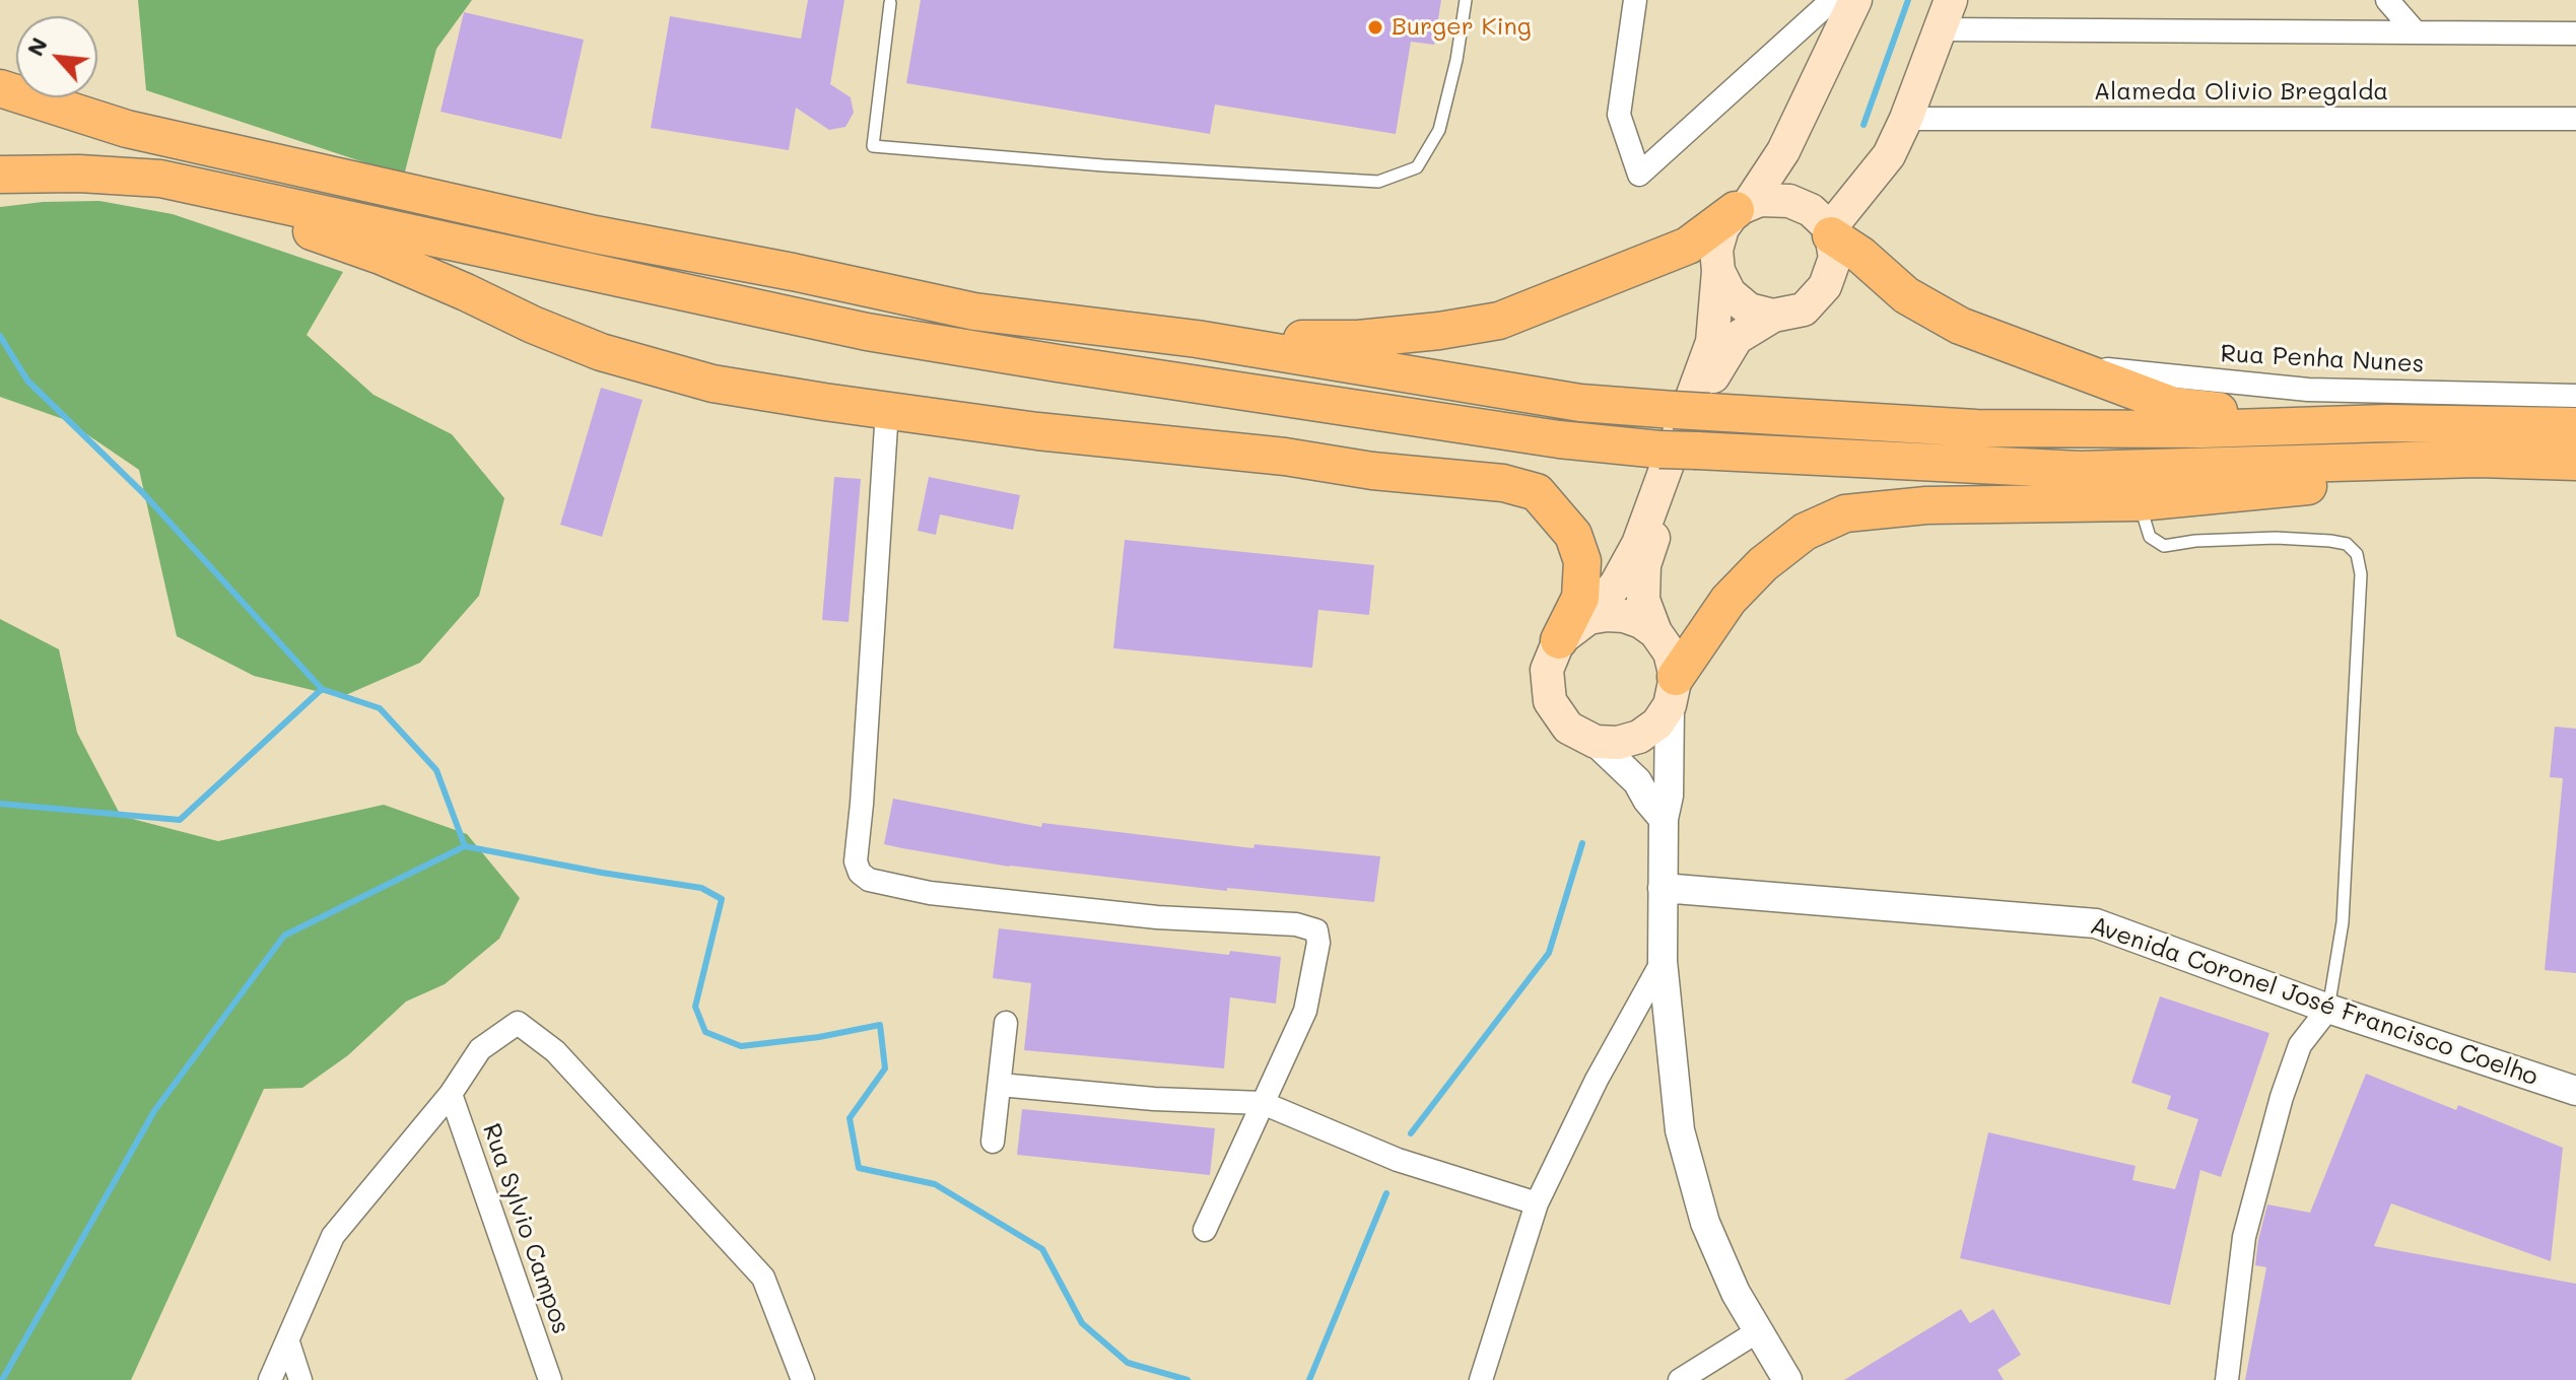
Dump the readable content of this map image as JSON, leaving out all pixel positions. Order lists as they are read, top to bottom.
{
  "streets": {
    "street": [
      "Alameda Olivio Bregalda",
      "Rua Penha Nunes",
      "Avenida Coronel José Francisco Coelho",
      "Rua Sylvio Campos"
    ]
  },
  "places": ["Burger King"],
  "north": "top left"
}
